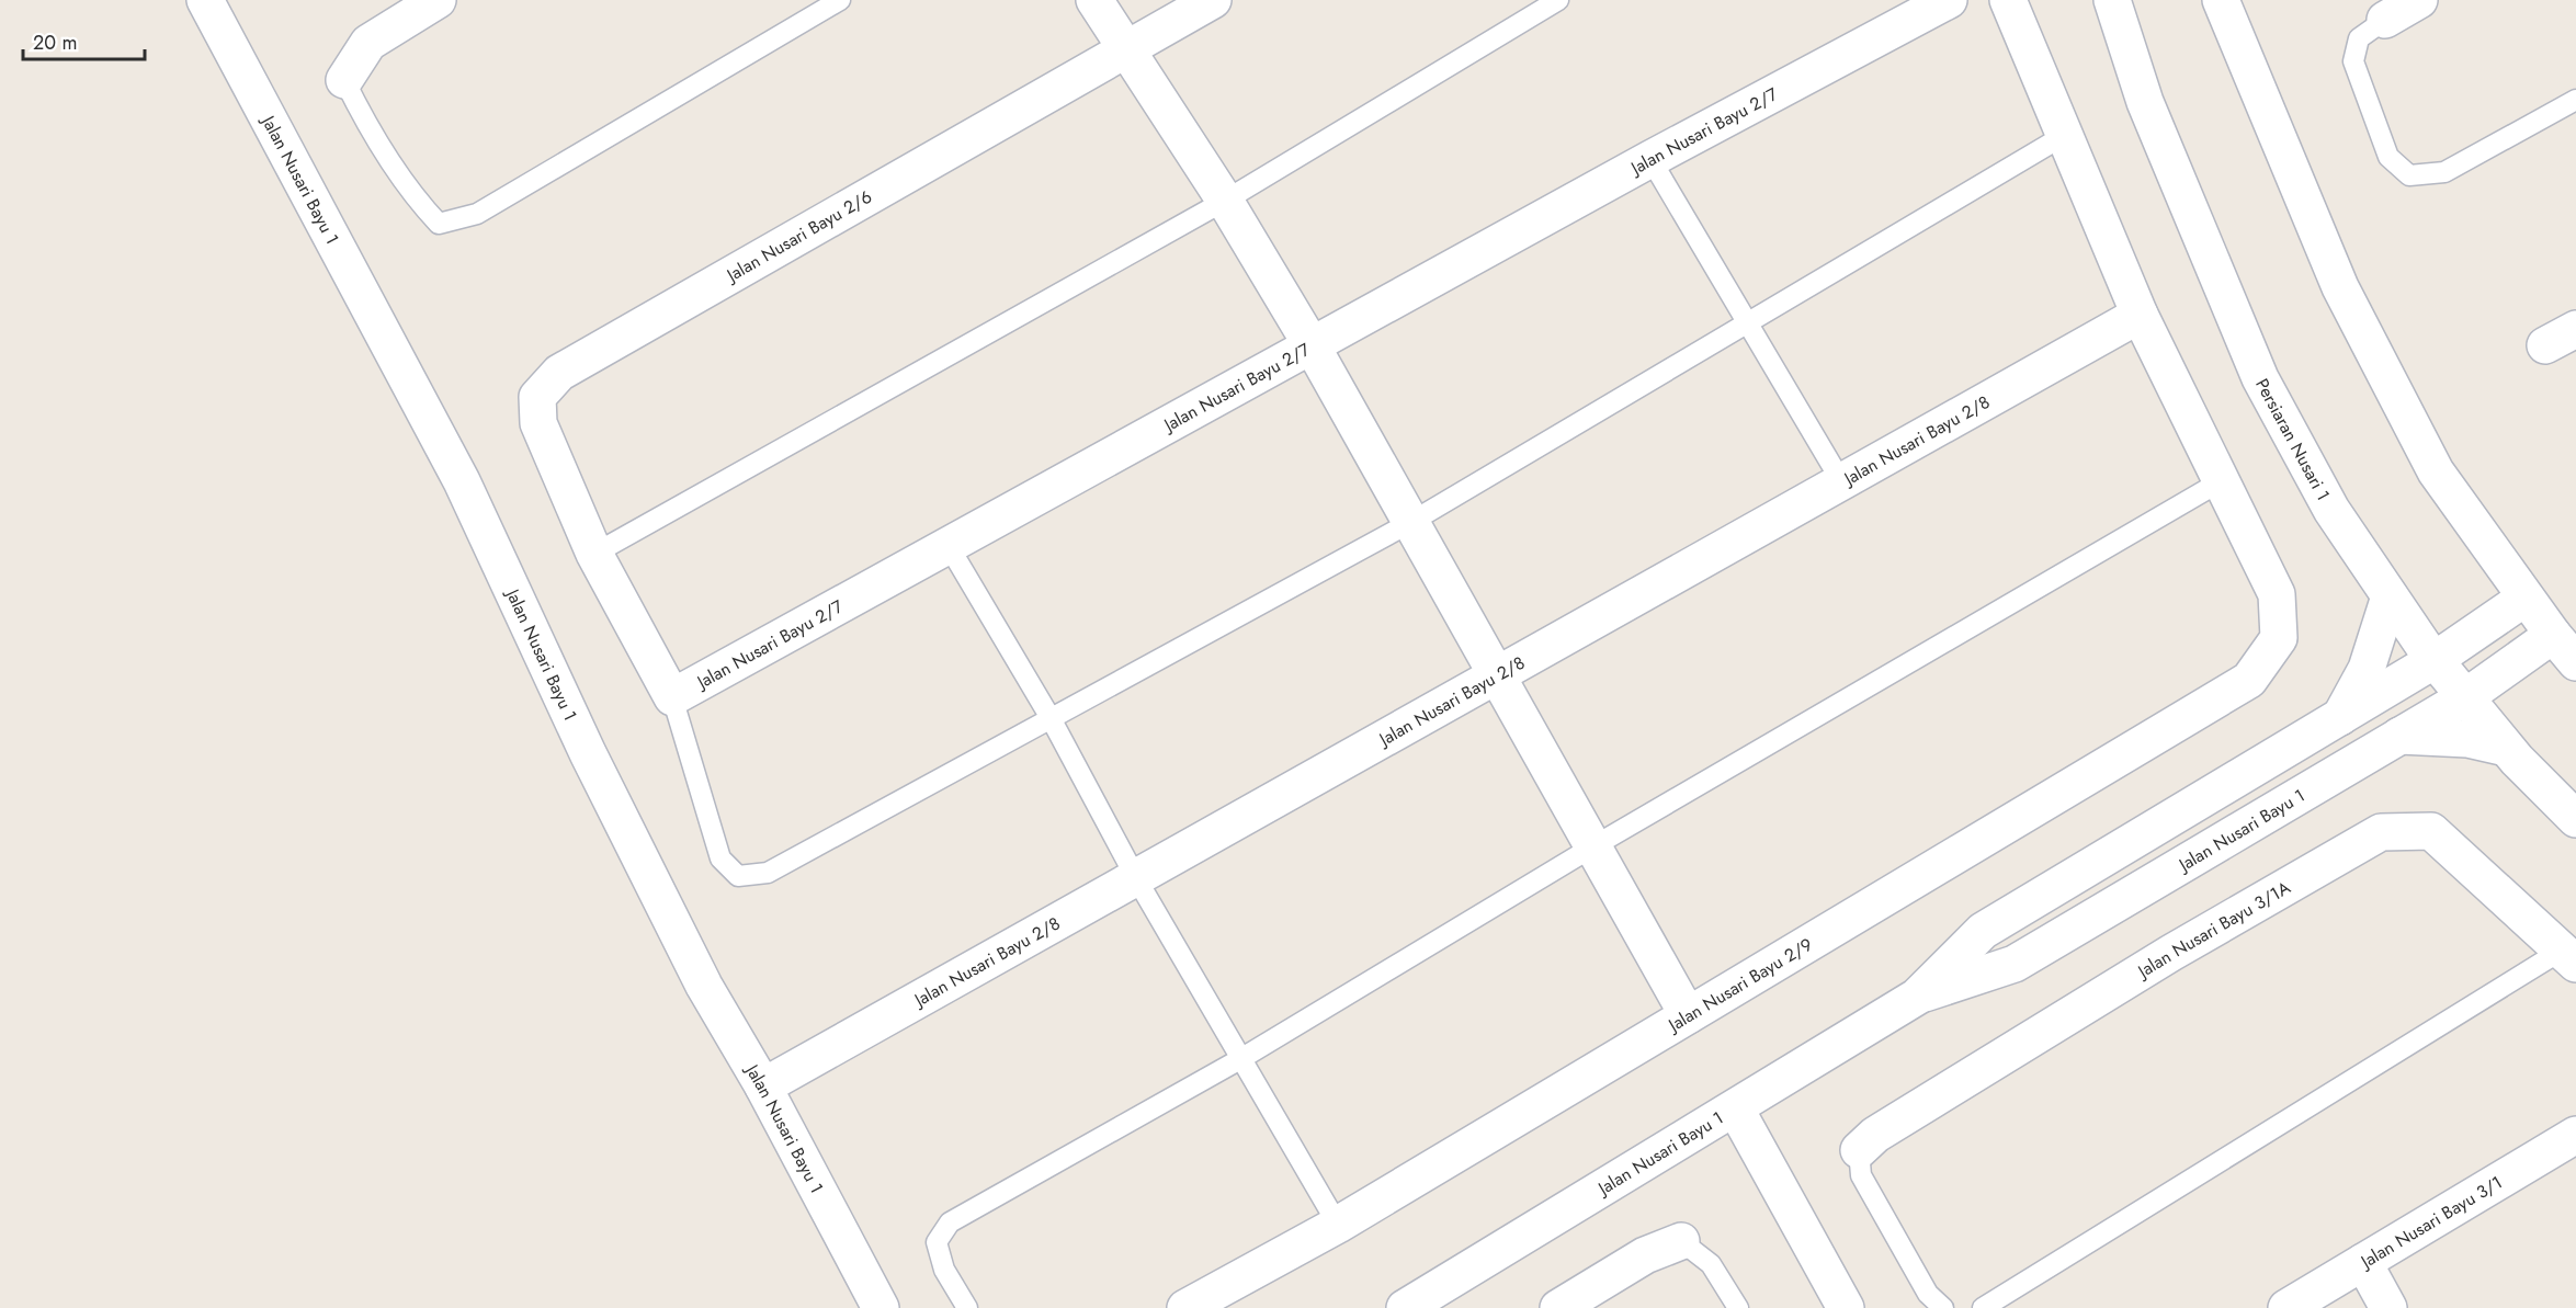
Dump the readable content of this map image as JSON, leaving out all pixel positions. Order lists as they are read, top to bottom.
{
  "streets": {
    "street": [
      "Jalan Nusari Bayu 2/7",
      "Jalan Nusari Bayu 1",
      "Jalan Nusari Bayu 2/6",
      "Persiaran Nusari 1",
      "Jalan Nusari Bayu 2/8",
      "Jalan Nusari Bayu 3/1A",
      "Jalan Nusari Bayu 2/9",
      "Jalan Nusari Bayu 3/1"
    ]
  },
  "crossings": [
    ["Jalan Nusari Bayu 1", "Persiaran Nusari 1"],
    ["Jalan Nusari Bayu 1", "Jalan Nusari Bayu 2/8"]
  ],
  "scale_bar": "20 m"
}
